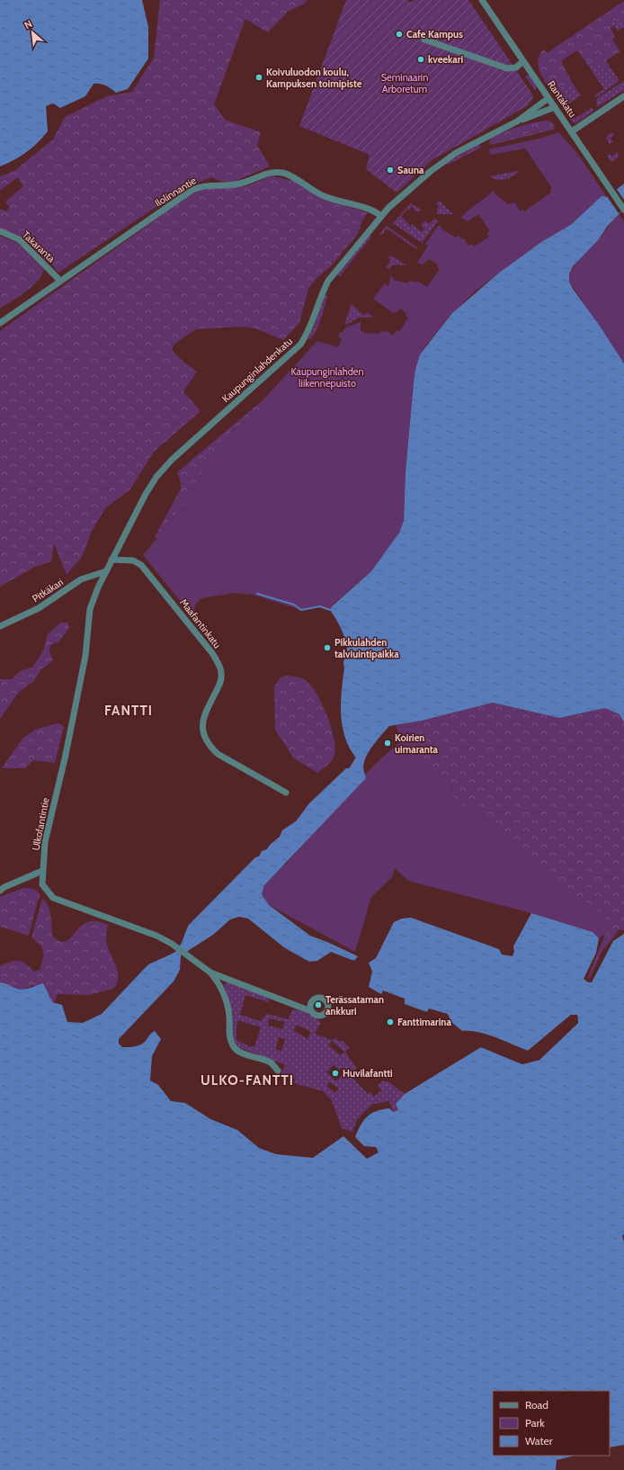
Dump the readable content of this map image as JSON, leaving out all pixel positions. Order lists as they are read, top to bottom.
{
  "streets": {
    "street": [
      "Rantakatu",
      "Ilolinnantie",
      "Takaranta",
      "Kaupunginlahdenkatu",
      "Pitkäkari",
      "Maafantinkatu",
      "Ulkofantintie"
    ]
  },
  "crossings": [
    ["Rantakatu", "Kaupunginlahdenkatu"],
    ["Ilolinnantie", "Takaranta"],
    ["Ilolinnantie", "Kaupunginlahdenkatu"],
    ["Kaupunginlahdenkatu", "Maafantinkatu"],
    ["Kaupunginlahdenkatu", "Ulkofantintie"],
    ["Pitkäkari", "Ulkofantintie"],
    ["Maafantinkatu", "Ulkofantintie"]
  ],
  "districts": ["FANTTI", "ULKO-FANTTI"],
  "parks": ["Seminaarin Arboretum", "Kaupunginlahden liikennepuisto"],
  "places": [
    "Cafe Kampus",
    "kveekari",
    "Koivuluodon koulu, Kampuksen toimipiste",
    "Sauna",
    "Pikkulahden talviuintipaikka",
    "Koirien uimaranta",
    "Terässataman ankkuri",
    "Fanttimarina",
    "Huvilafantti"
  ],
  "legend": ["Road", "Park", "Water"],
  "north": "top left"
}
